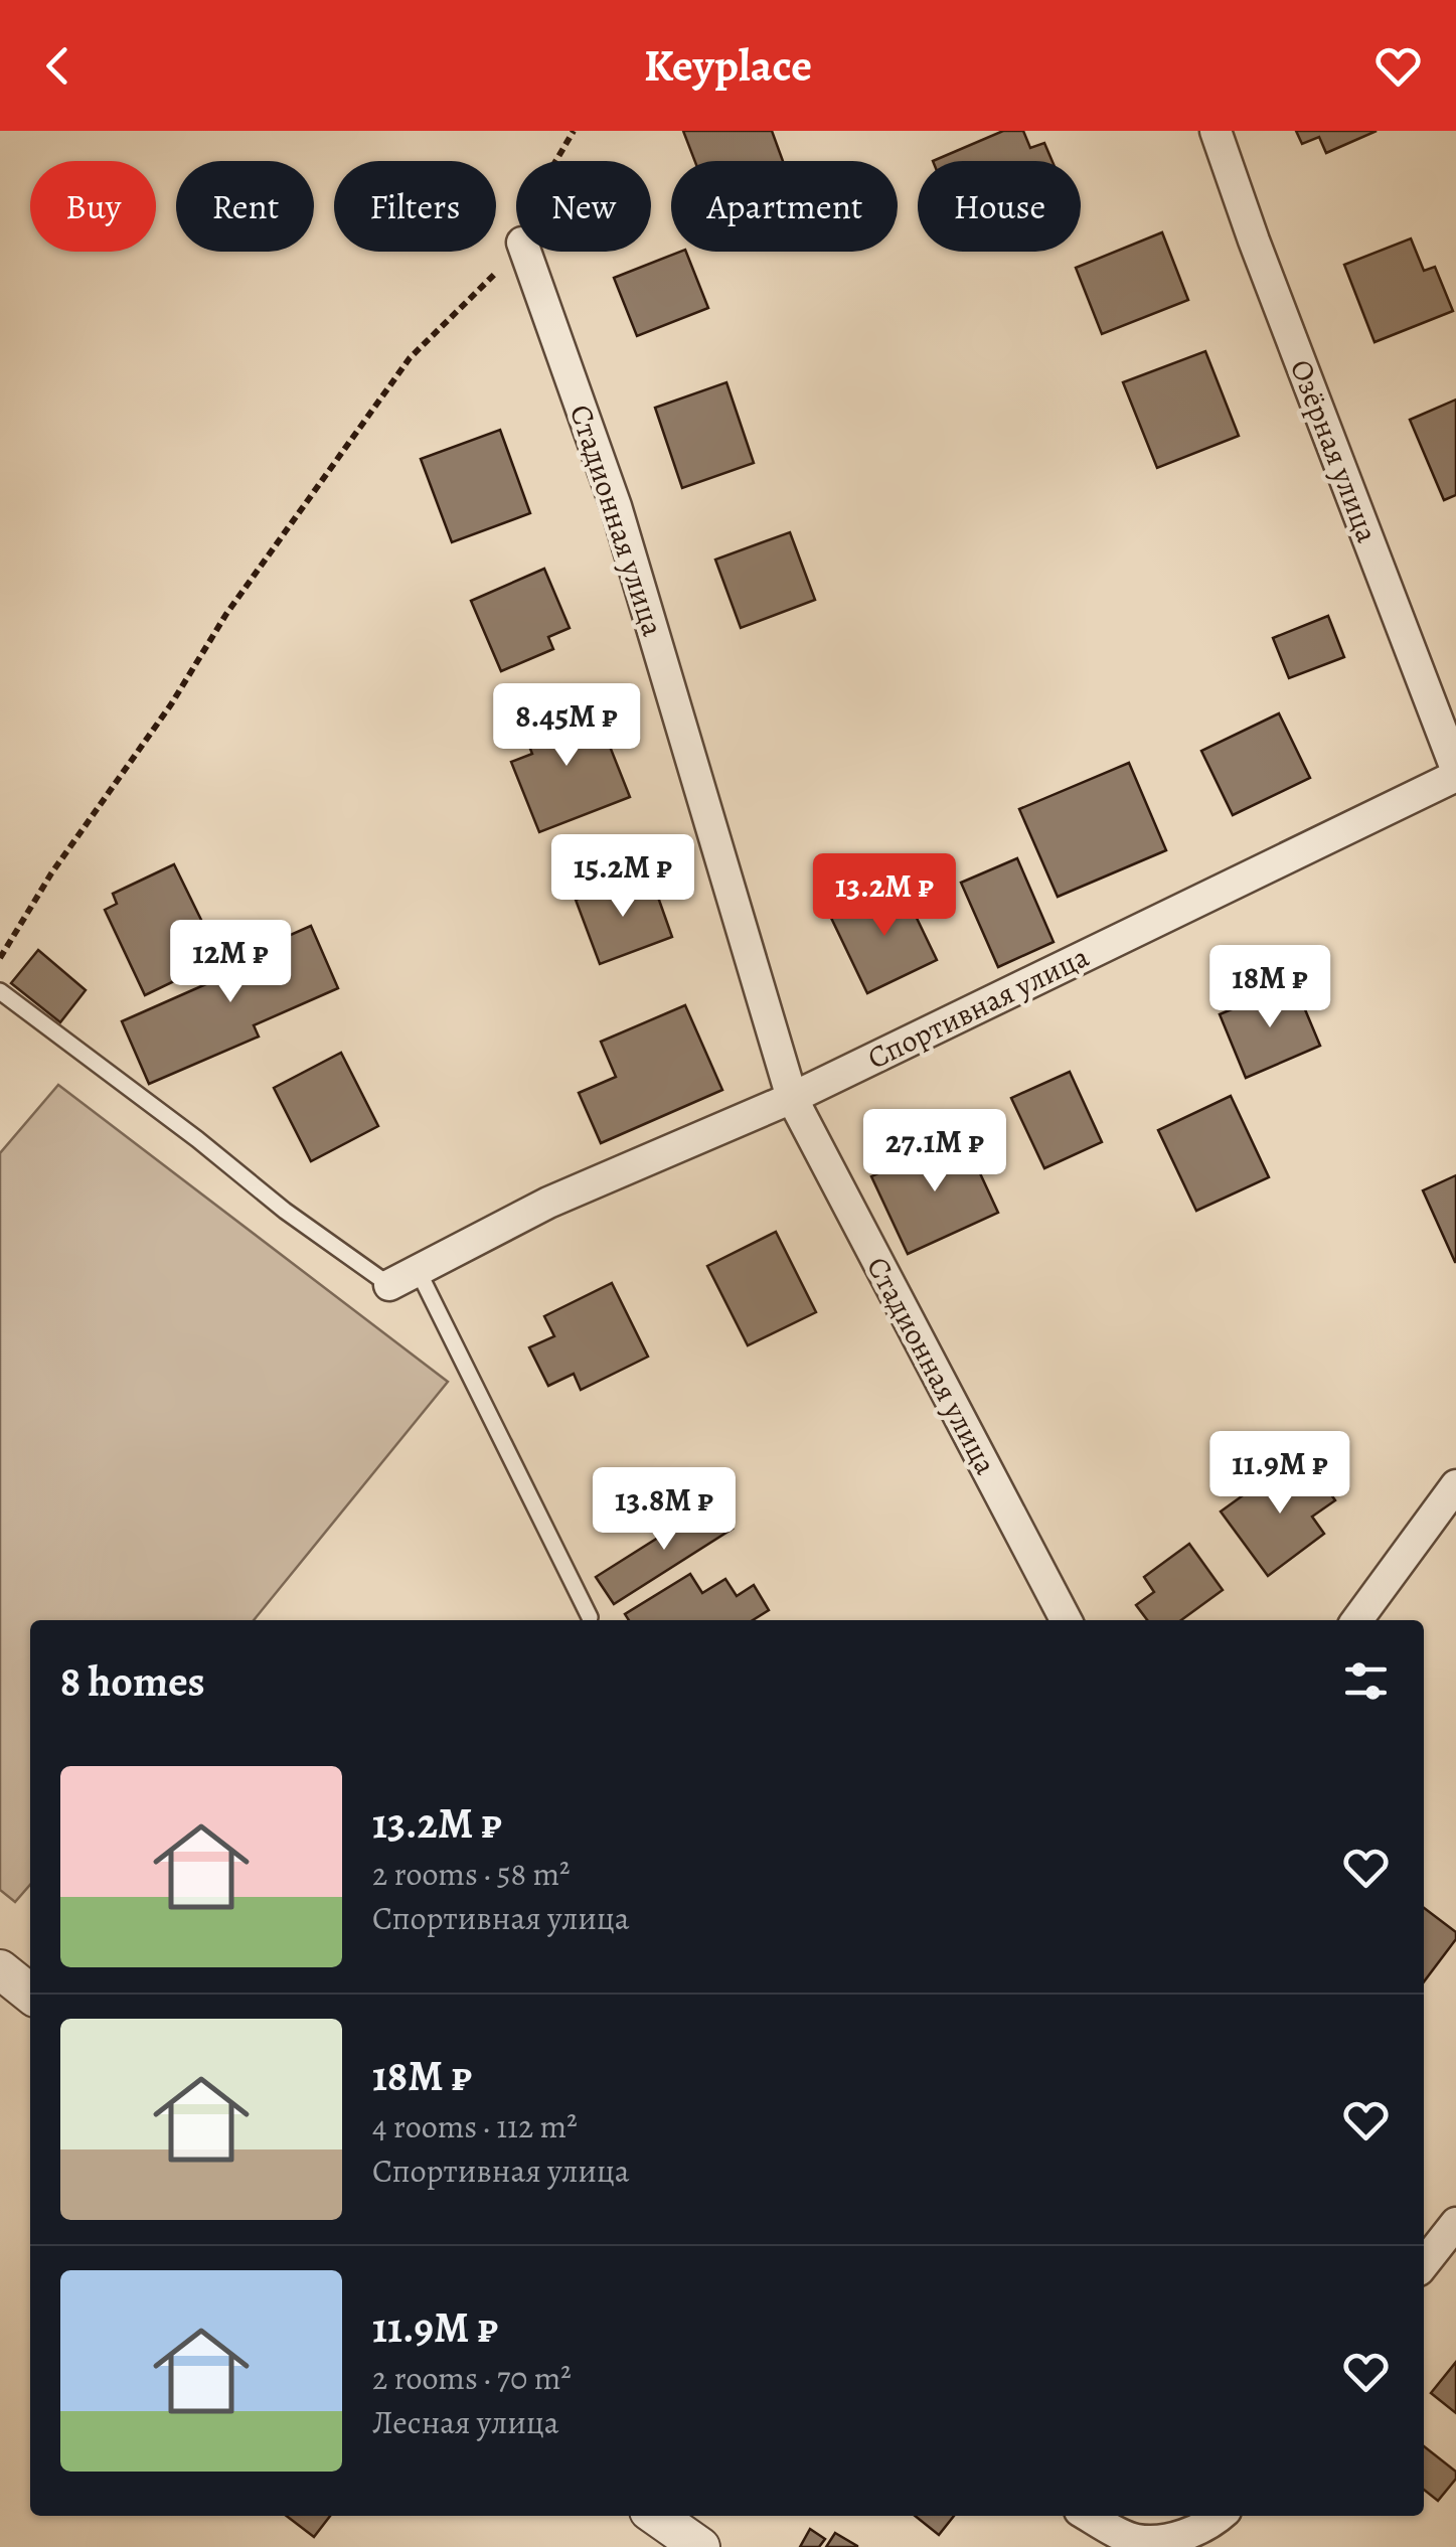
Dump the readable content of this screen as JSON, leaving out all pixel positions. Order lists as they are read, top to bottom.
{
  "streets": {
    "street": ["Озёрная улица", "Стадионная улица", "Спортивная улица"]
  },
  "crossings": [
    ["Озёрная улица", "Спортивная улица"],
    ["Стадионная улица", "Спортивная улица"]
  ],
  "page": {
    "header": "Keyplace",
    "chip": [
      "Buy",
      "Rent",
      "Filters",
      "New",
      "Apartment",
      "House"
    ],
    "price": [
      "8.45M ₽",
      "15.2M ₽",
      "13.2M ₽",
      "12M ₽",
      "18M ₽",
      "27.1M ₽",
      "11.9M ₽",
      "13.8M ₽"
    ],
    "heading": "8 homes",
    "list": [
      {
        "name": "13.2M ₽",
        "note": "2 rooms · 58 m² · Спортивная улица"
      },
      {
        "name": "18M ₽",
        "note": "4 rooms · 112 m² · Спортивная улица"
      },
      {
        "name": "11.9M ₽",
        "note": "2 rooms · 70 m² · Лесная улица"
      }
    ]
  }
}
